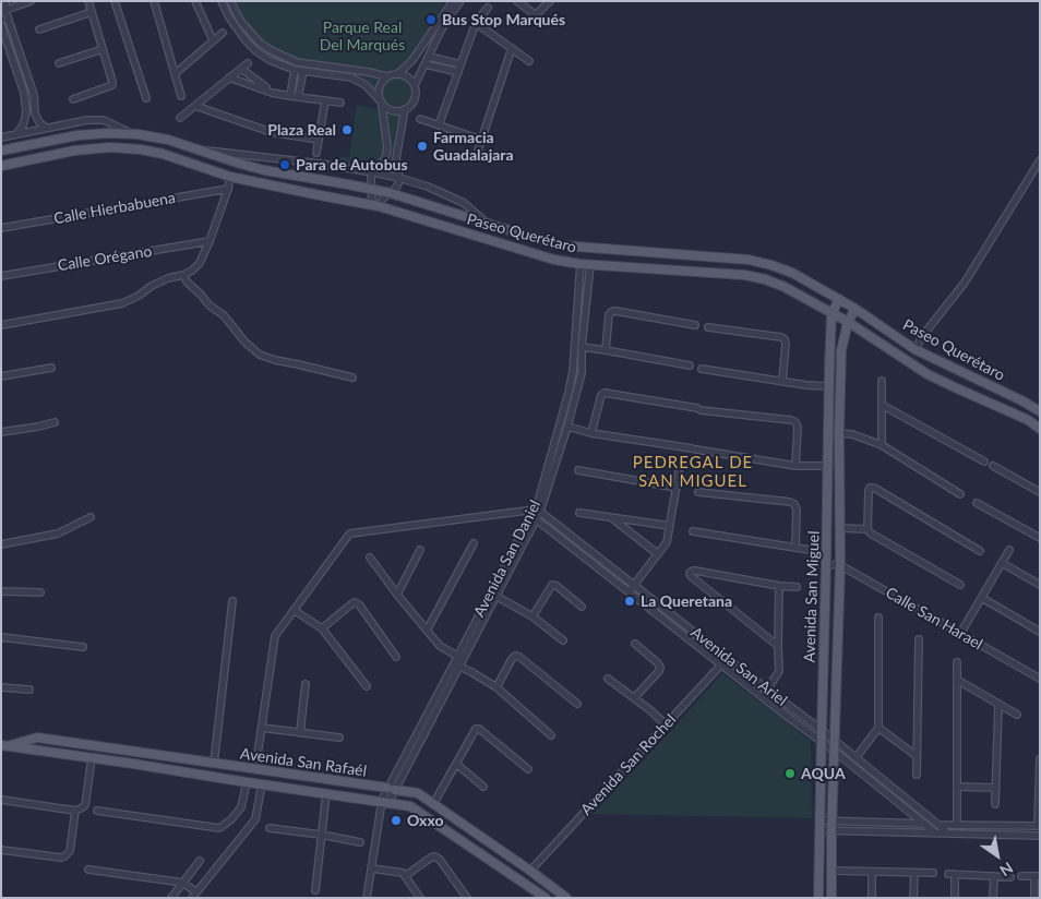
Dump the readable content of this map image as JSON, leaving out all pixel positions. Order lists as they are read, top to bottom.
{
  "streets": {
    "main road": ["Paseo Querétaro", "Avenida San Miguel", "Avenida San Rafaél"],
    "street": [
      "Calle Hierbabuena",
      "Calle Orégano",
      "Avenida San Daniel",
      "Calle San Harael",
      "Avenida San Ariel",
      "Avenida San Rochel"
    ]
  },
  "crossings": [
    ["Paseo Querétaro", "Avenida San Daniel"],
    ["Paseo Querétaro", "Avenida San Miguel"],
    ["Avenida San Daniel", "Avenida San Ariel"],
    ["Avenida San Daniel", "Avenida San Rafaél"],
    ["Avenida San Miguel", "Calle San Harael"],
    ["Avenida San Miguel", "Avenida San Ariel"],
    ["Avenida San Ariel", "Avenida San Rochel"],
    ["Avenida San Rafaél", "Avenida San Rochel"]
  ],
  "districts": ["PEDREGAL DE SAN MIGUEL"],
  "parks": ["Parque Real Del Marqués"],
  "places": [
    "Bus Stop Marqués",
    "Plaza Real",
    "Farmacia Guadalajara",
    "Para de Autobus",
    "La Queretana",
    "AQUA",
    "Oxxo"
  ],
  "north": "bottom right"
}
